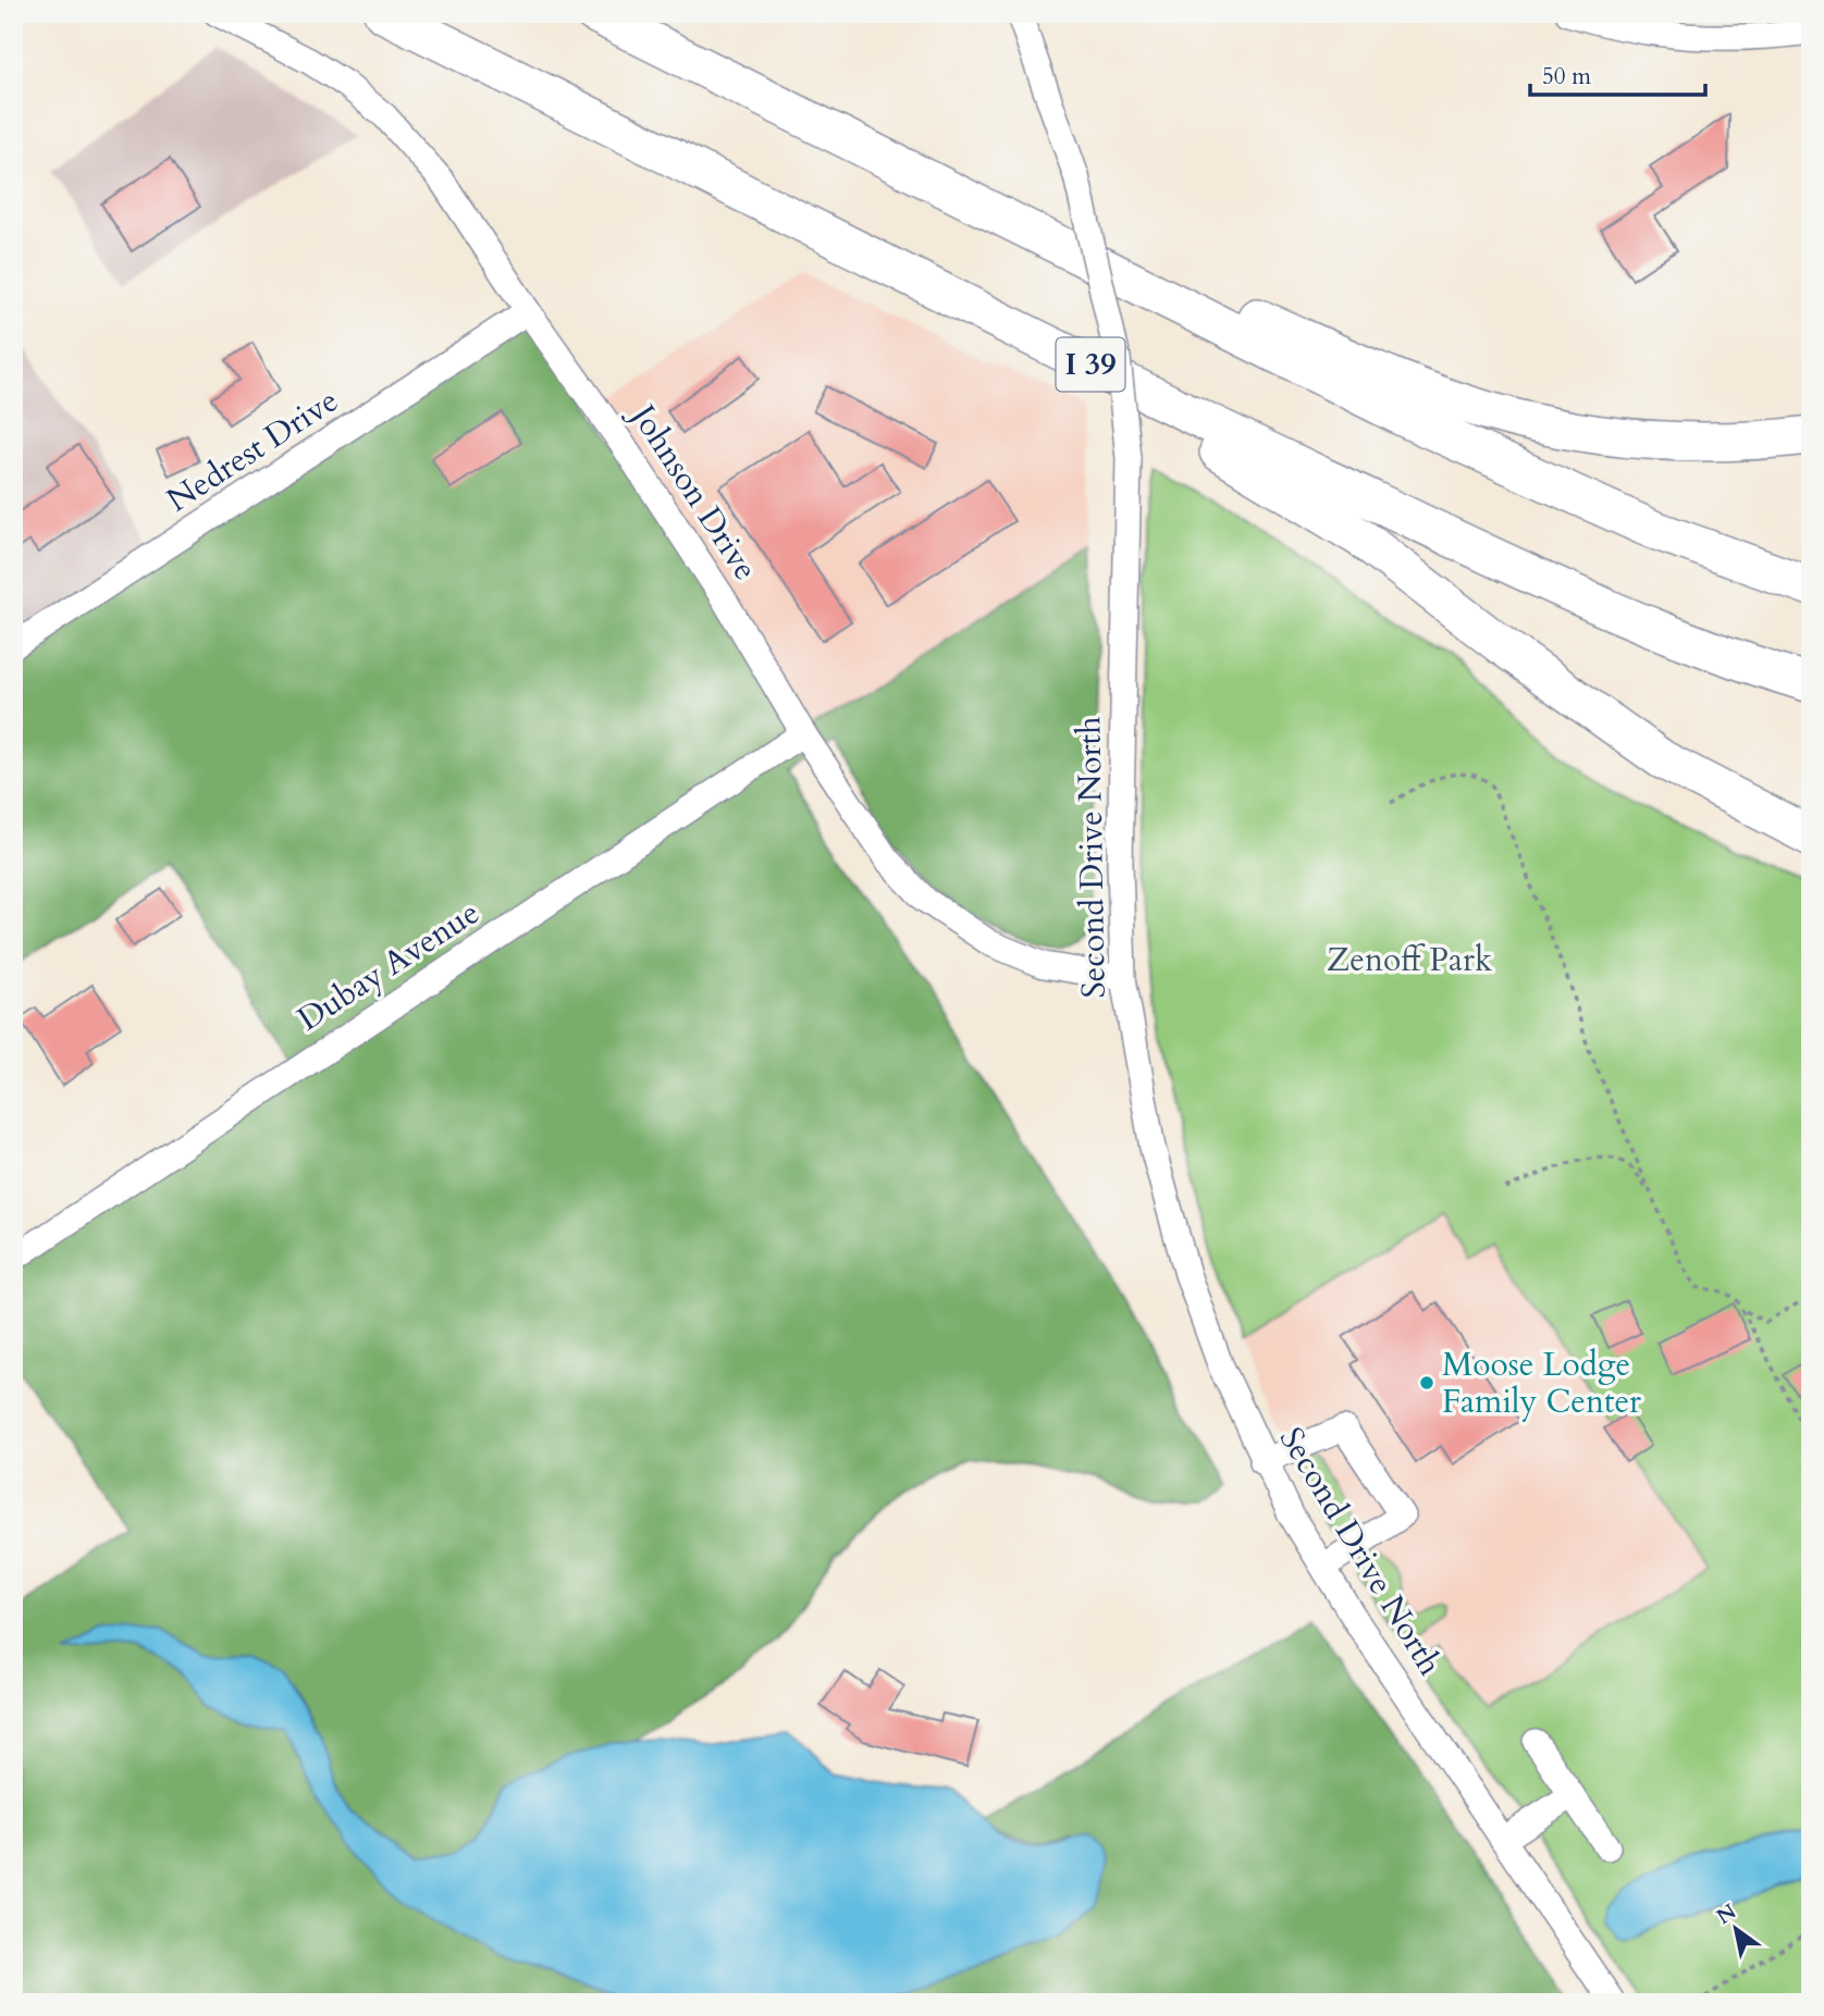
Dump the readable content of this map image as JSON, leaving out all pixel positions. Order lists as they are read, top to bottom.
{
  "streets": {
    "highway": ["I 39"],
    "street": [
      "Nedrest Drive",
      "Johnson Drive",
      "Second Drive North",
      "Dubay Avenue"
    ]
  },
  "crossings": [
    ["Nedrest Drive", "Johnson Drive"],
    ["Johnson Drive", "Second Drive North"],
    ["Johnson Drive", "Dubay Avenue"]
  ],
  "parks": ["Zenoff Park"],
  "places": ["Moose Lodge Family Center"],
  "scale_bar": "50 m",
  "north": "top left"
}
